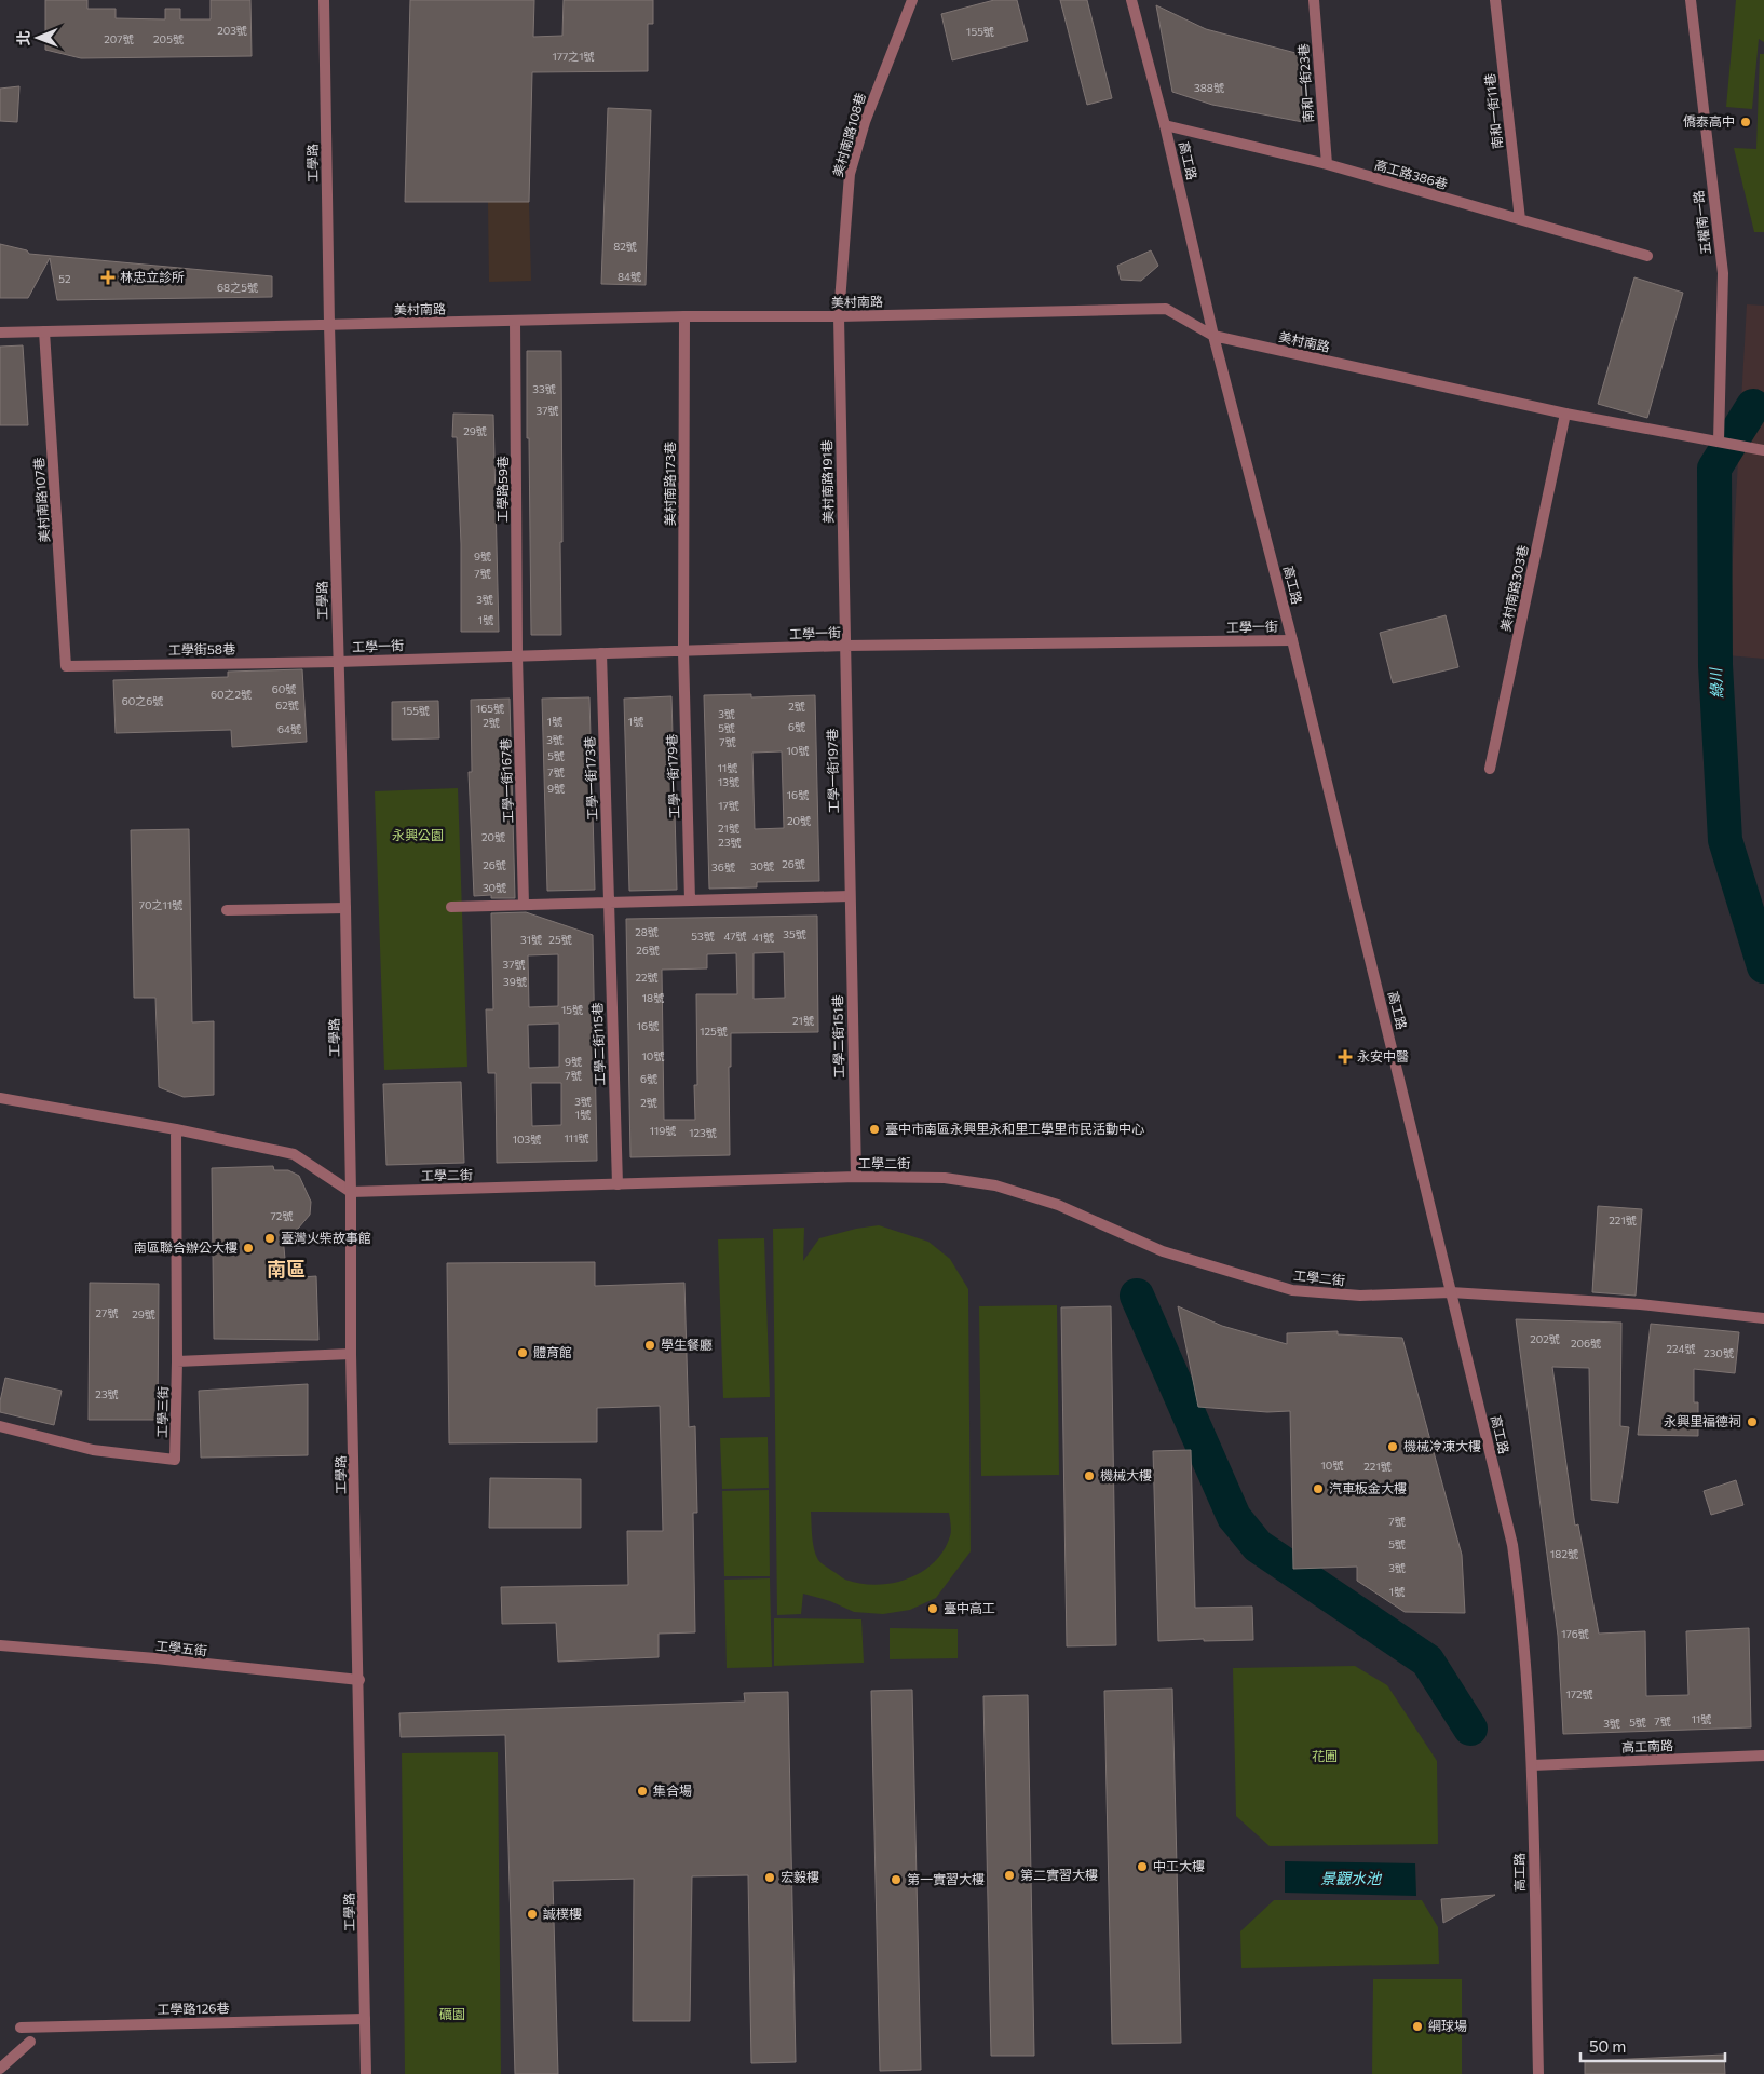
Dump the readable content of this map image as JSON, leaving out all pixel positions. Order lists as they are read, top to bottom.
{
  "streets": {
    "street": [
      "南和一街23巷",
      "南和一街11巷",
      "美村南路108巷",
      "高工路",
      "工學路",
      "高工路386巷",
      "五權南一路",
      "美村南路",
      "美村南路191巷",
      "美村南路173巷",
      "工學路59巷",
      "美村南路107巷",
      "美村南路303巷",
      "工學一街",
      "工學街58巷",
      "工學一街197巷",
      "工學一街179巷",
      "工學一街173巷",
      "工學一街167巷",
      "工學二街151巷",
      "工學二街115巷",
      "工學二街",
      "工學三街",
      "工學五街",
      "高工南路",
      "工學路126巷"
    ]
  },
  "crossings": [
    ["南和一街23巷", "高工路386巷"],
    ["南和一街11巷", "高工路386巷"],
    ["美村南路108巷", "美村南路"],
    ["美村南路108巷", "美村南路191巷"],
    ["高工路", "高工路386巷"],
    ["高工路", "美村南路"],
    ["高工路", "工學一街"],
    ["高工路", "工學二街"],
    ["高工路", "高工南路"],
    ["工學路", "美村南路"],
    ["工學路", "工學一街"],
    ["工學路", "工學街58巷"],
    ["工學路", "工學二街"],
    ["工學路", "工學五街"],
    ["工學路", "工學路126巷"],
    ["五權南一路", "美村南路"],
    ["美村南路", "美村南路191巷"],
    ["美村南路", "美村南路173巷"],
    ["美村南路", "工學路59巷"],
    ["美村南路", "美村南路107巷"],
    ["美村南路", "美村南路303巷"],
    ["美村南路191巷", "工學一街"],
    ["美村南路191巷", "工學一街197巷"],
    ["美村南路173巷", "工學一街"],
    ["美村南路173巷", "工學一街179巷"],
    ["工學路59巷", "工學一街"],
    ["工學路59巷", "工學一街167巷"],
    ["美村南路107巷", "工學街58巷"],
    ["工學一街", "工學街58巷"],
    ["工學一街", "工學一街197巷"],
    ["工學一街", "工學一街179巷"],
    ["工學一街", "工學一街173巷"],
    ["工學一街", "工學一街167巷"],
    ["工學一街197巷", "工學二街151巷"],
    ["工學一街173巷", "工學二街115巷"],
    ["工學二街151巷", "工學二街"],
    ["工學二街115巷", "工學二街"]
  ],
  "districts": ["南區"],
  "water": ["綠川", "景觀水池"],
  "parks": ["永興公園", "花圃", "礪園"],
  "places": {
    "other": [
      "僑泰高中",
      "臺中市南區永興里永和里工學里市民活動中心",
      "臺灣火柴故事館",
      "南區聯合辦公大樓",
      "學生餐廳",
      "體育館",
      "永興里福德祠",
      "機械冷凍大樓",
      "機械大樓",
      "汽車板金大樓",
      "臺中高工",
      "集合場",
      "中工大樓",
      "第二實習大樓",
      "宏毅樓",
      "第一實習大樓",
      "誠樸樓",
      "網球場"
    ],
    "health": ["林忠立診所", "永安中醫"]
  },
  "house_numbers": [
    "203號",
    "155號",
    "207號",
    "205號",
    "177之1號",
    "388號",
    "82號",
    "84號",
    "52",
    "68之5號",
    "33號",
    "37號",
    "29號",
    "9號",
    "7號",
    "3號",
    "1號",
    "60號",
    "60之2號",
    "60之6號",
    "62號",
    "2號",
    "165號",
    "155號",
    "3號",
    "1號",
    "1號",
    "2號",
    "6號",
    "5號",
    "64號",
    "3號",
    "7號",
    "10號",
    "5號",
    "11號",
    "7號",
    "13號",
    "9號",
    "16號",
    "17號",
    "20號",
    "21號",
    "20號",
    "23號",
    "26號",
    "26號",
    "30號",
    "36號",
    "30號",
    "70之11號",
    "28號",
    "35號",
    "53號",
    "47號",
    "41號",
    "31號",
    "25號",
    "26號",
    "37號",
    "22號",
    "39號",
    "18號",
    "15號",
    "21號",
    "16號",
    "125號",
    "10號",
    "9號",
    "7號",
    "6號",
    "3號",
    "2號",
    "1號",
    "119號",
    "123號",
    "111號",
    "103號",
    "72號",
    "221號",
    "27號",
    "29號",
    "202號",
    "206號",
    "224號",
    "230號",
    "23號",
    "10號",
    "221號",
    "7號",
    "5號",
    "182號",
    "3號",
    "1號",
    "176號",
    "172號",
    "11號",
    "7號",
    "5號",
    "3號"
  ],
  "scale_bar": "50 m",
  "north": "left"
}
